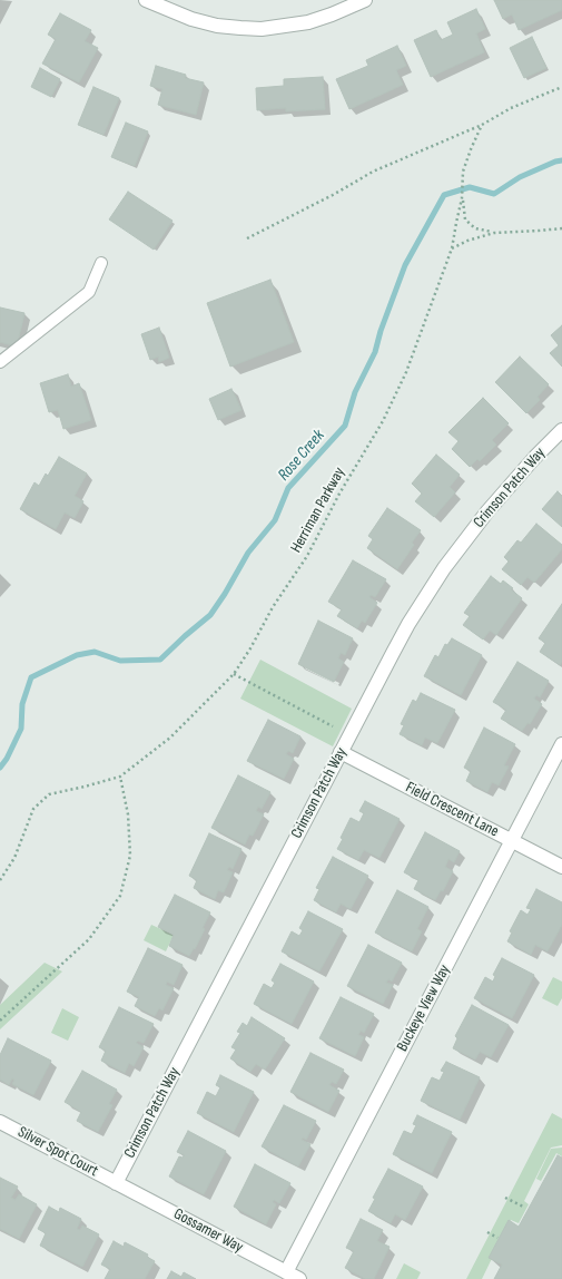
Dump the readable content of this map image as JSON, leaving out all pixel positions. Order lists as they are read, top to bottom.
{
  "streets": {
    "street": [
      "Crimson Patch Way",
      "Field Crescent Lane",
      "Buckeye View Way",
      "Silver Spot Court",
      "Gossamer Way"
    ],
    "path": ["Herriman Parkway"]
  },
  "crossings": [
    ["Crimson Patch Way", "Field Crescent Lane"],
    ["Crimson Patch Way", "Silver Spot Court"],
    ["Crimson Patch Way", "Gossamer Way"],
    ["Field Crescent Lane", "Buckeye View Way"],
    ["Buckeye View Way", "Gossamer Way"],
    ["Silver Spot Court", "Gossamer Way"]
  ],
  "water": ["Rose Creek"]
}
